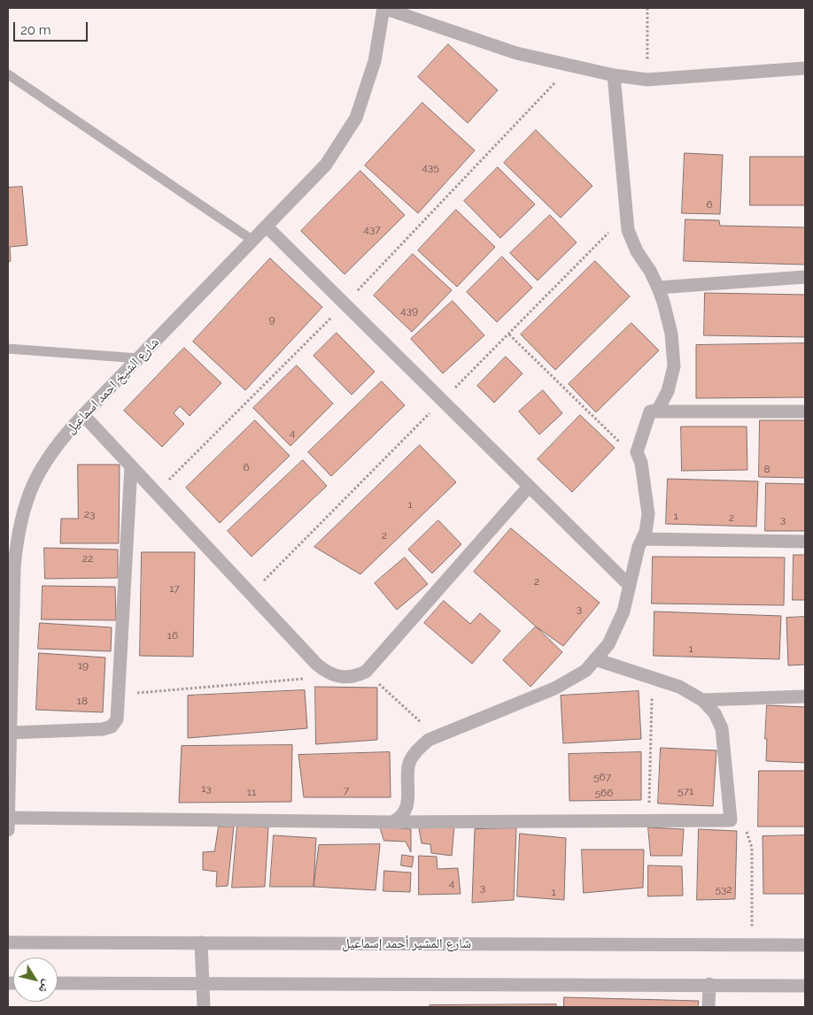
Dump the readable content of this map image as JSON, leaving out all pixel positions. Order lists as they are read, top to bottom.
{
  "streets": {
    "street": ["شارع الشيخ احمد اسماعيل", "شارع المشير أحمد إسماعيل"]
  },
  "house_numbers": [
    "435",
    "6",
    "437",
    "439",
    "9",
    "4",
    "6",
    "8",
    "1",
    "23",
    "1",
    "2",
    "3",
    "2",
    "22",
    "2",
    "17",
    "3",
    "16",
    "1",
    "19",
    "18",
    "567",
    "13",
    "7",
    "571",
    "11",
    "566",
    "4",
    "3",
    "532",
    "1"
  ],
  "scale_bar": "20 m",
  "north": "bottom right"
}
